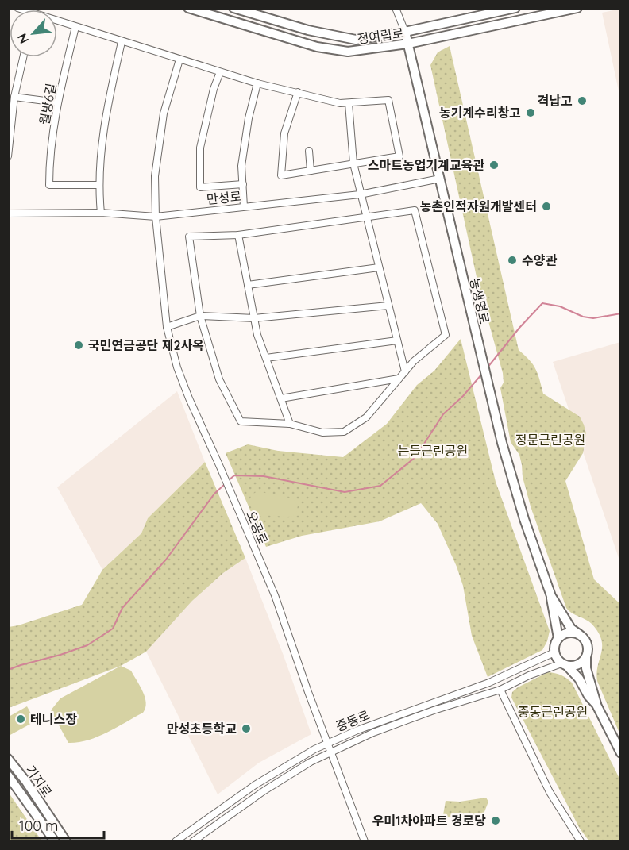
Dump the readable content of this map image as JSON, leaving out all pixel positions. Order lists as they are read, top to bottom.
{
  "streets": {
    "street": [
      "정여립로",
      "월방6길",
      "만성로",
      "농생명로",
      "오공로",
      "중동로",
      "기지로"
    ]
  },
  "crossings": [
    ["정여립로", "농생명로"],
    ["만성로", "농생명로"],
    ["만성로", "오공로"],
    ["오공로", "중동로"]
  ],
  "parks": ["정문근린공원", "는들근린공원", "중동근린공원"],
  "places": [
    "격납고",
    "농기계수리창고",
    "스마트농업기계교육관",
    "농촌인적자원개발센터",
    "수양관",
    "국민연금공단 제2사옥",
    "테니스장",
    "만성초등학교",
    "우미1차아파트 경로당"
  ],
  "scale_bar": "100 m",
  "north": "bottom left"
}
